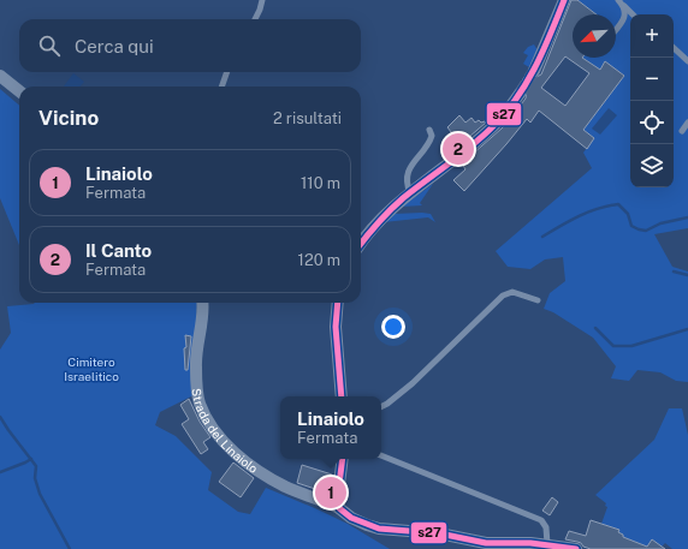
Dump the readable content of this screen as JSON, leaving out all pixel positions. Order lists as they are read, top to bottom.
{
  "streets": {
    "street": ["Strada del Linaiolo"]
  },
  "parks": ["Cimitero Israelitico"],
  "lines": ["transit line s27"],
  "north": "bottom left",
  "page": {
    "map_buttons": ["+", "−"],
    "search": "Cerca qui",
    "heading": ["Vicino", "2 risultati"],
    "pins": ["2", "1"],
    "list": [
      {
        "mark": "1",
        "name": "Linaiolo",
        "note": "Fermata",
        "value": "110 m"
      },
      {
        "mark": "2",
        "name": "Il Canto",
        "note": "Fermata",
        "value": "120 m"
      }
    ],
    "popup": ["Linaiolo", "Fermata"]
  }
}
